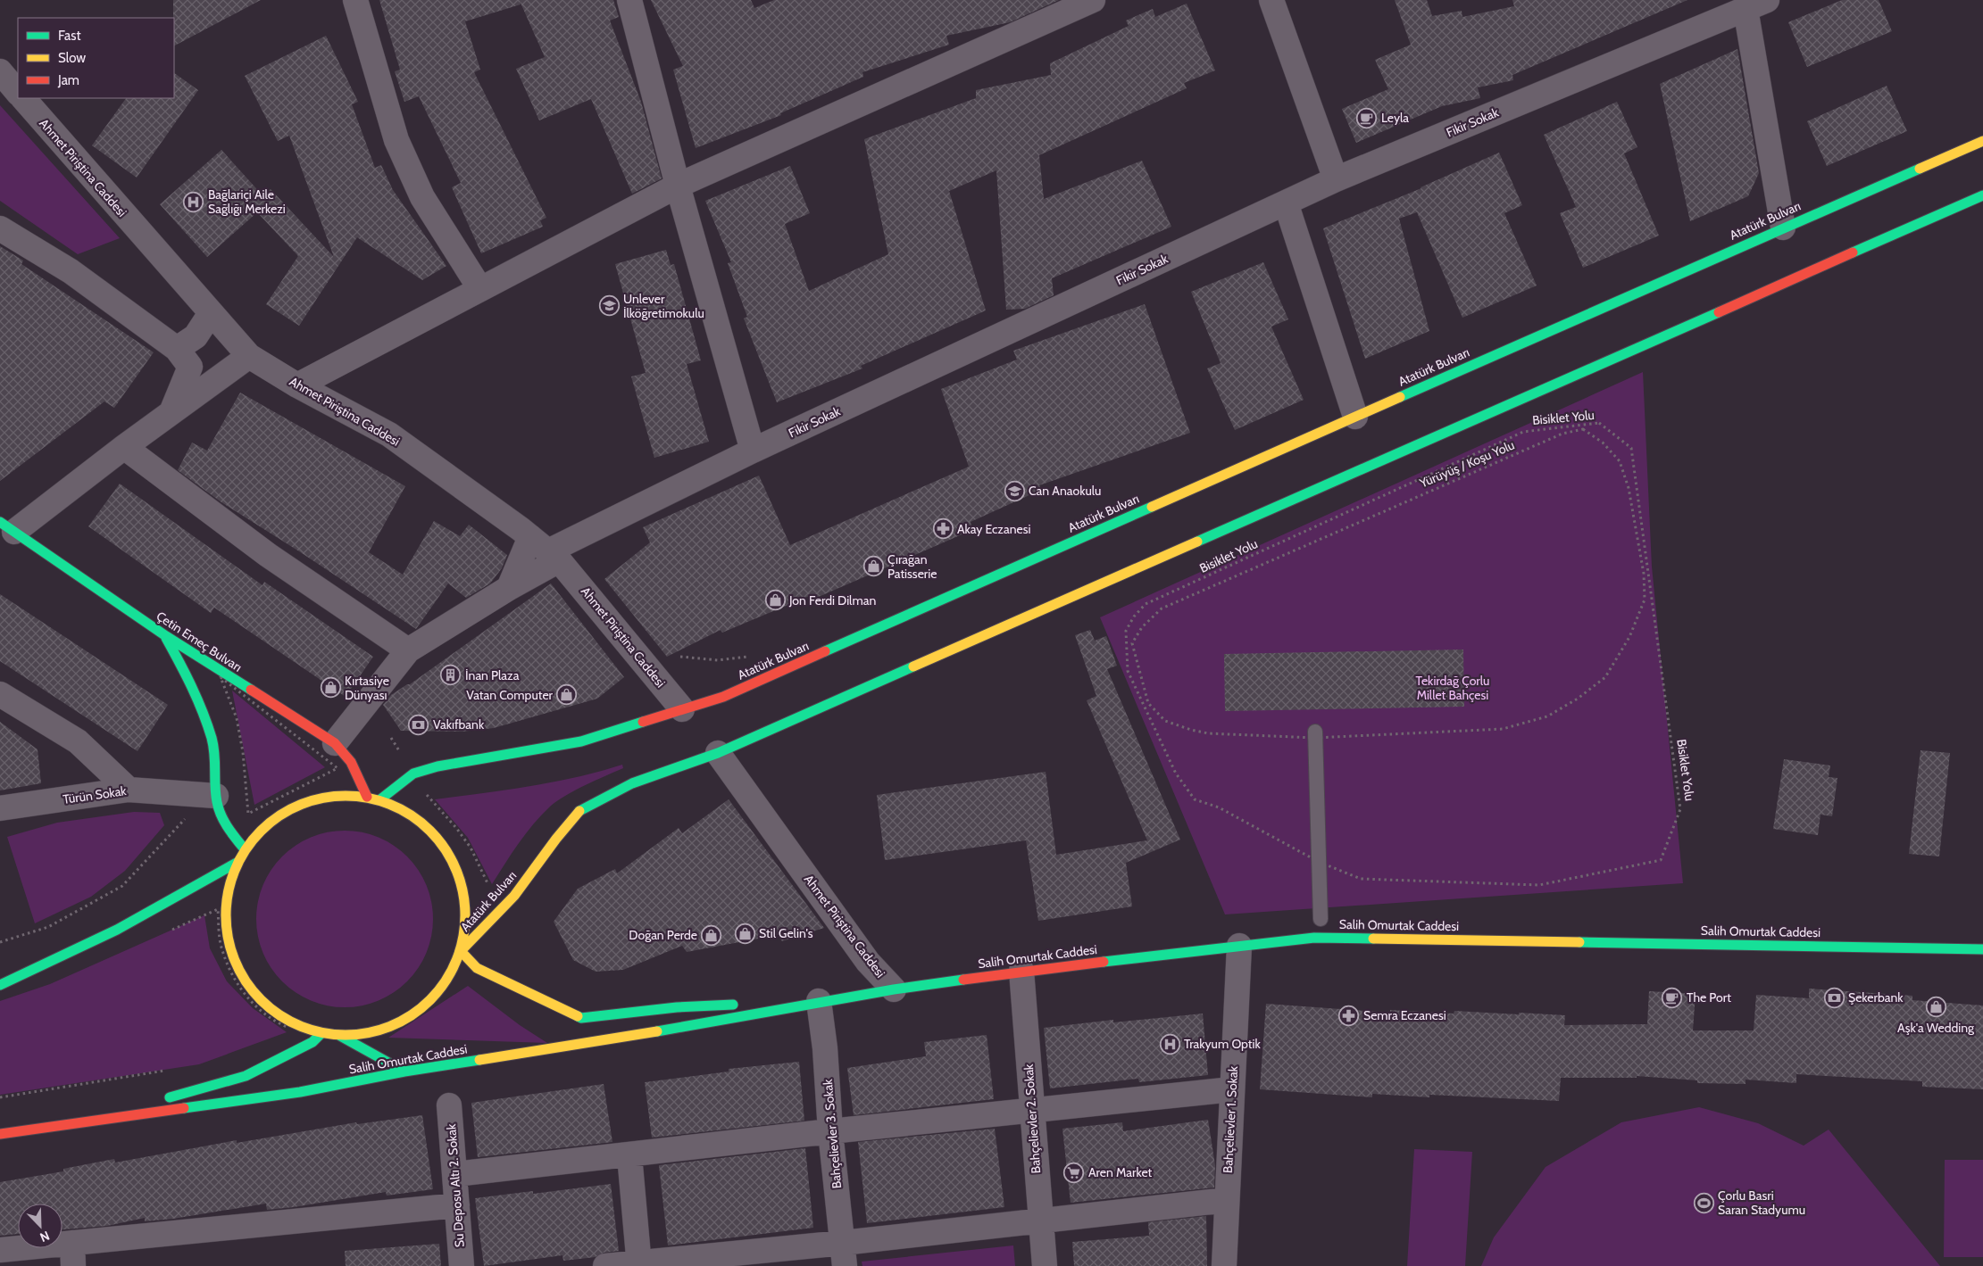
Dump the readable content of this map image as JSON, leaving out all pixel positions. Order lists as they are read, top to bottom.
{
  "streets": {
    "main road": ["Atatürk Bulvarı", "Çetin Emeç Bulvarı", "Salih Omurtak Caddesi"],
    "street": [
      "Fikir Sokak",
      "Ahmet Piriştina Caddesi",
      "Türün Sokak",
      "Bahçelievler 2. Sokak",
      "Bahçelievler 1. Sokak",
      "Bahçelievler 3. Sokak",
      "Su Deposu Altı 2. Sokak"
    ],
    "path": ["Bisiklet Yolu", "Yürüyüş / Koşu Yolu"]
  },
  "crossings": [
    ["Fikir Sokak", "Ahmet Piriştina Caddesi"],
    ["Fikir Sokak", "Çetin Emeç Bulvarı"],
    ["Ahmet Piriştina Caddesi", "Atatürk Bulvarı"],
    ["Ahmet Piriştina Caddesi", "Salih Omurtak Caddesi"],
    ["Atatürk Bulvarı", "Salih Omurtak Caddesi"],
    ["Salih Omurtak Caddesi", "Bahçelievler 2. Sokak"],
    ["Salih Omurtak Caddesi", "Bahçelievler 1. Sokak"],
    ["Salih Omurtak Caddesi", "Bahçelievler 3. Sokak"]
  ],
  "parks": ["Tekirdağ Çorlu Millet Bahçesi"],
  "places": {
    "cafe": ["Leyla", "The Port"],
    "hospital": ["Bağlariçi Aile Sağlığı Merkezi", "Trakyum Optik"],
    "school or university": ["Unlever İlköğretimokulu", "Can Anaokulu"],
    "pharmacy": ["Akay Eczanesi", "Semra Eczanesi"],
    "shop": [
      "Çırağan Patisserie",
      "Jon Ferdi Dilman",
      "Kırtasiye Dünyası",
      "Vatan Computer",
      "Stil Gelin's",
      "Doğan Perde",
      "Aşk'a Wedding"
    ],
    "building": ["İnan Plaza"],
    "bank": ["Vakıfbank", "Şekerbank"],
    "supermarket": ["Aren Market"],
    "sports": ["Çorlu Basri Saran Stadyumu"]
  },
  "legend": ["Fast", "Slow", "Jam"],
  "north": "bottom right"
}
